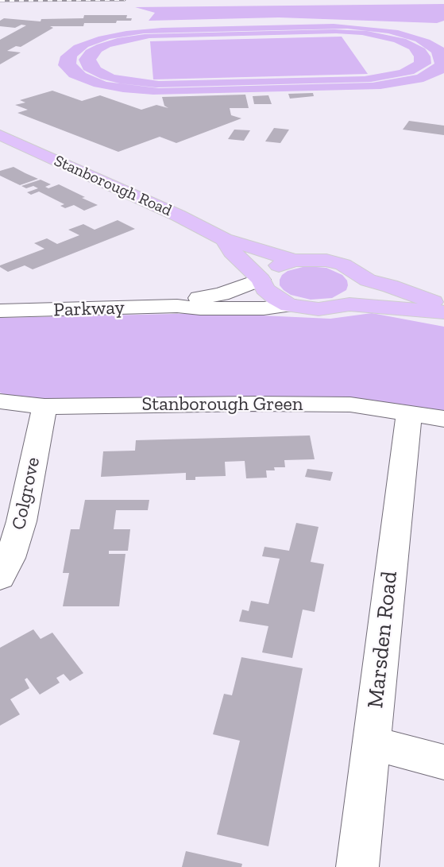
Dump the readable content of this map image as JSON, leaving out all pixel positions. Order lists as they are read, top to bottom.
{
  "streets": {
    "main road": ["Stanborough Road"],
    "street": [
      "Parkway",
      "Stanborough Green",
      "Colgrove",
      "Marsden Road"
    ]
  },
  "crossings": [
    ["Stanborough Road", "Parkway"],
    ["Stanborough Green", "Colgrove"],
    ["Stanborough Green", "Marsden Road"]
  ]
}
